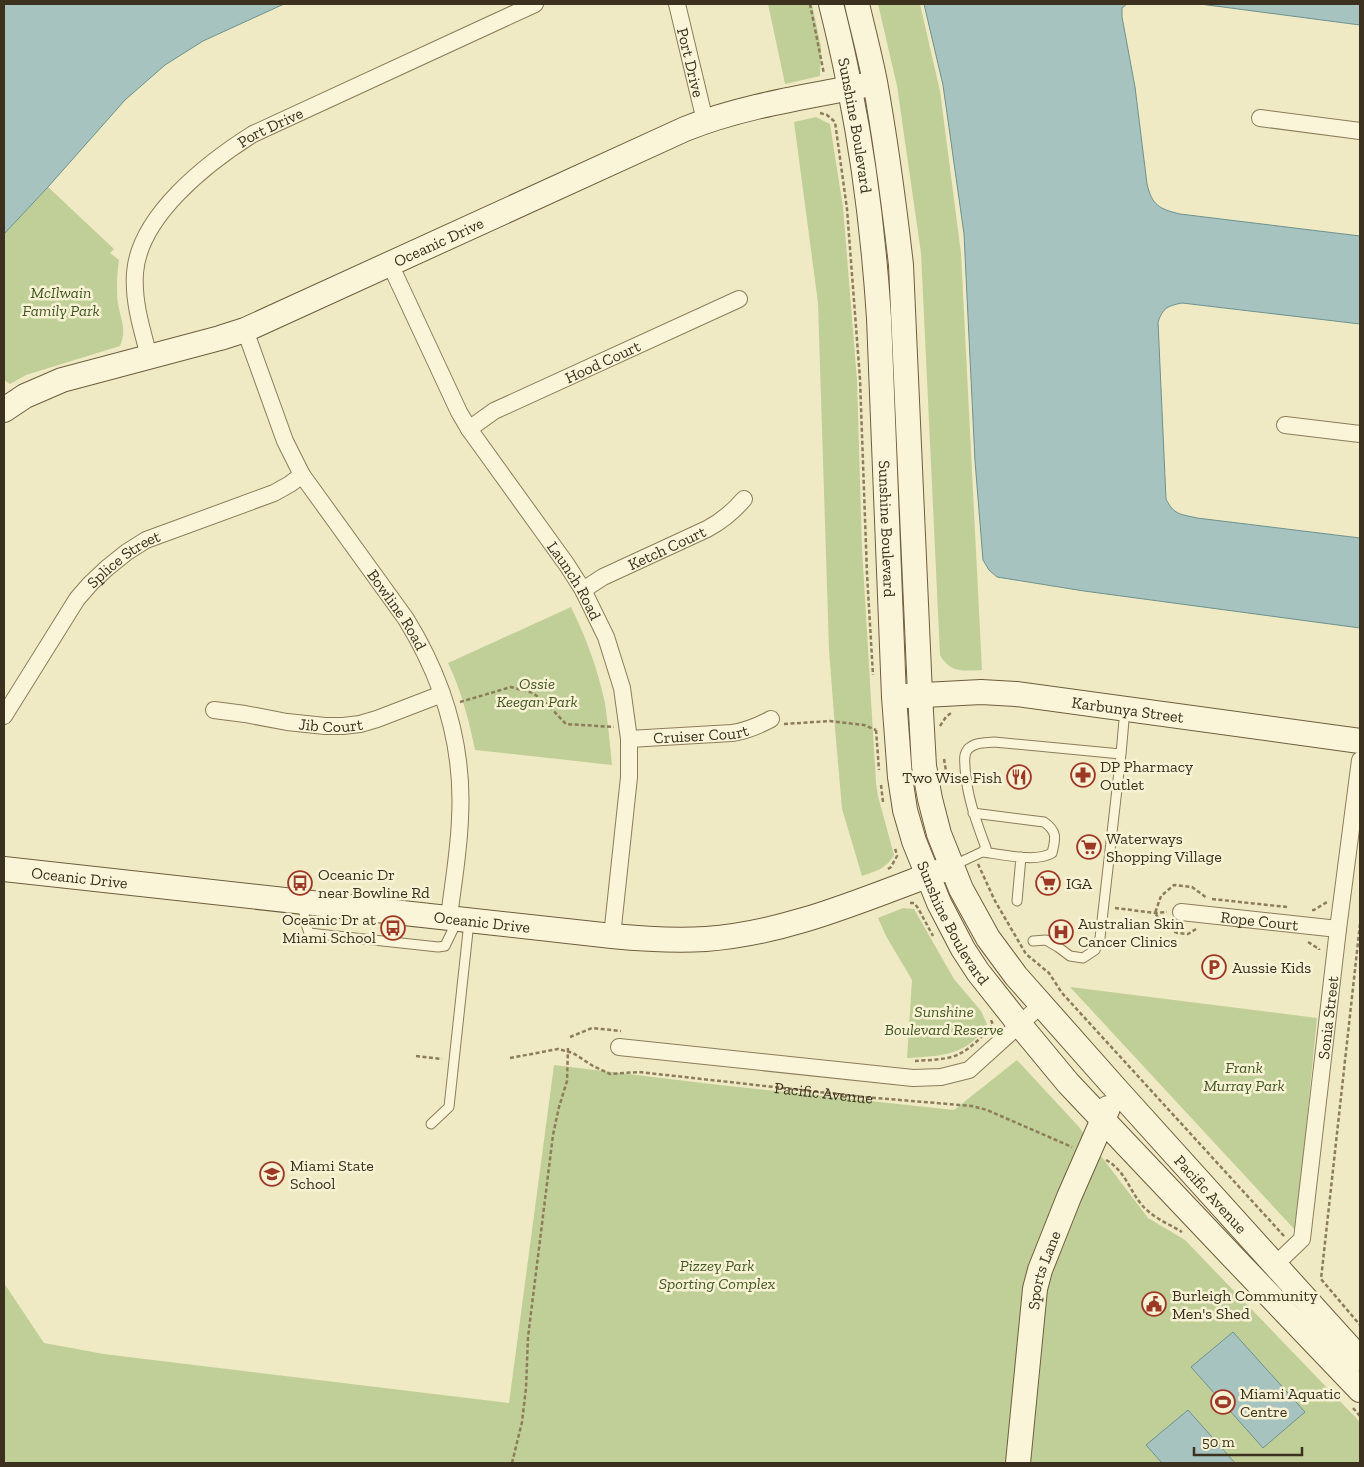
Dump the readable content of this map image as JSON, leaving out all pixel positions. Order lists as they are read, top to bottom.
{
  "streets": {
    "main road": [
      "Sunshine Boulevard",
      "Oceanic Drive",
      "Karbunya Street",
      "Pacific Avenue",
      "Sports Lane"
    ],
    "street": [
      "Port Drive",
      "Hood Court",
      "Ketch Court",
      "Splice Street",
      "Launch Road",
      "Bowline Road",
      "Jib Court",
      "Cruiser Court",
      "Rope Court",
      "Sonia Street"
    ]
  },
  "crossings": [
    ["Port Drive", "Oceanic Drive"],
    ["Sunshine Boulevard", "Oceanic Drive"],
    ["Sunshine Boulevard", "Karbunya Street"],
    ["Sunshine Boulevard", "Pacific Avenue"],
    ["Oceanic Drive", "Launch Road"],
    ["Oceanic Drive", "Bowline Road"],
    ["Hood Court", "Launch Road"],
    ["Ketch Court", "Launch Road"],
    ["Splice Street", "Bowline Road"],
    ["Launch Road", "Cruiser Court"],
    ["Bowline Road", "Jib Court"],
    ["Rope Court", "Sonia Street"],
    ["Sonia Street", "Pacific Avenue"],
    ["Pacific Avenue", "Sports Lane"]
  ],
  "parks": [
    "McIlwain Family Park",
    "Ossie Keegan Park",
    "Sunshine Boulevard Reserve",
    "Frank Murray Park",
    "Pizzey Park Sporting Complex"
  ],
  "places": {
    "pharmacy": ["DP Pharmacy Outlet"],
    "restaurant": ["Two Wise Fish"],
    "supermarket": ["Waterways Shopping Village", "IGA"],
    "bus stop": ["Oceanic Dr near Bowline Rd", "Oceanic Dr at Miami School"],
    "hospital": ["Australian Skin Cancer Clinics"],
    "parking": ["Aussie Kids"],
    "school or university": ["Miami State School"],
    "public building": ["Burleigh Community Men's Shed"],
    "sports": ["Miami Aquatic Centre"]
  },
  "scale_bar": "50 m"
}
